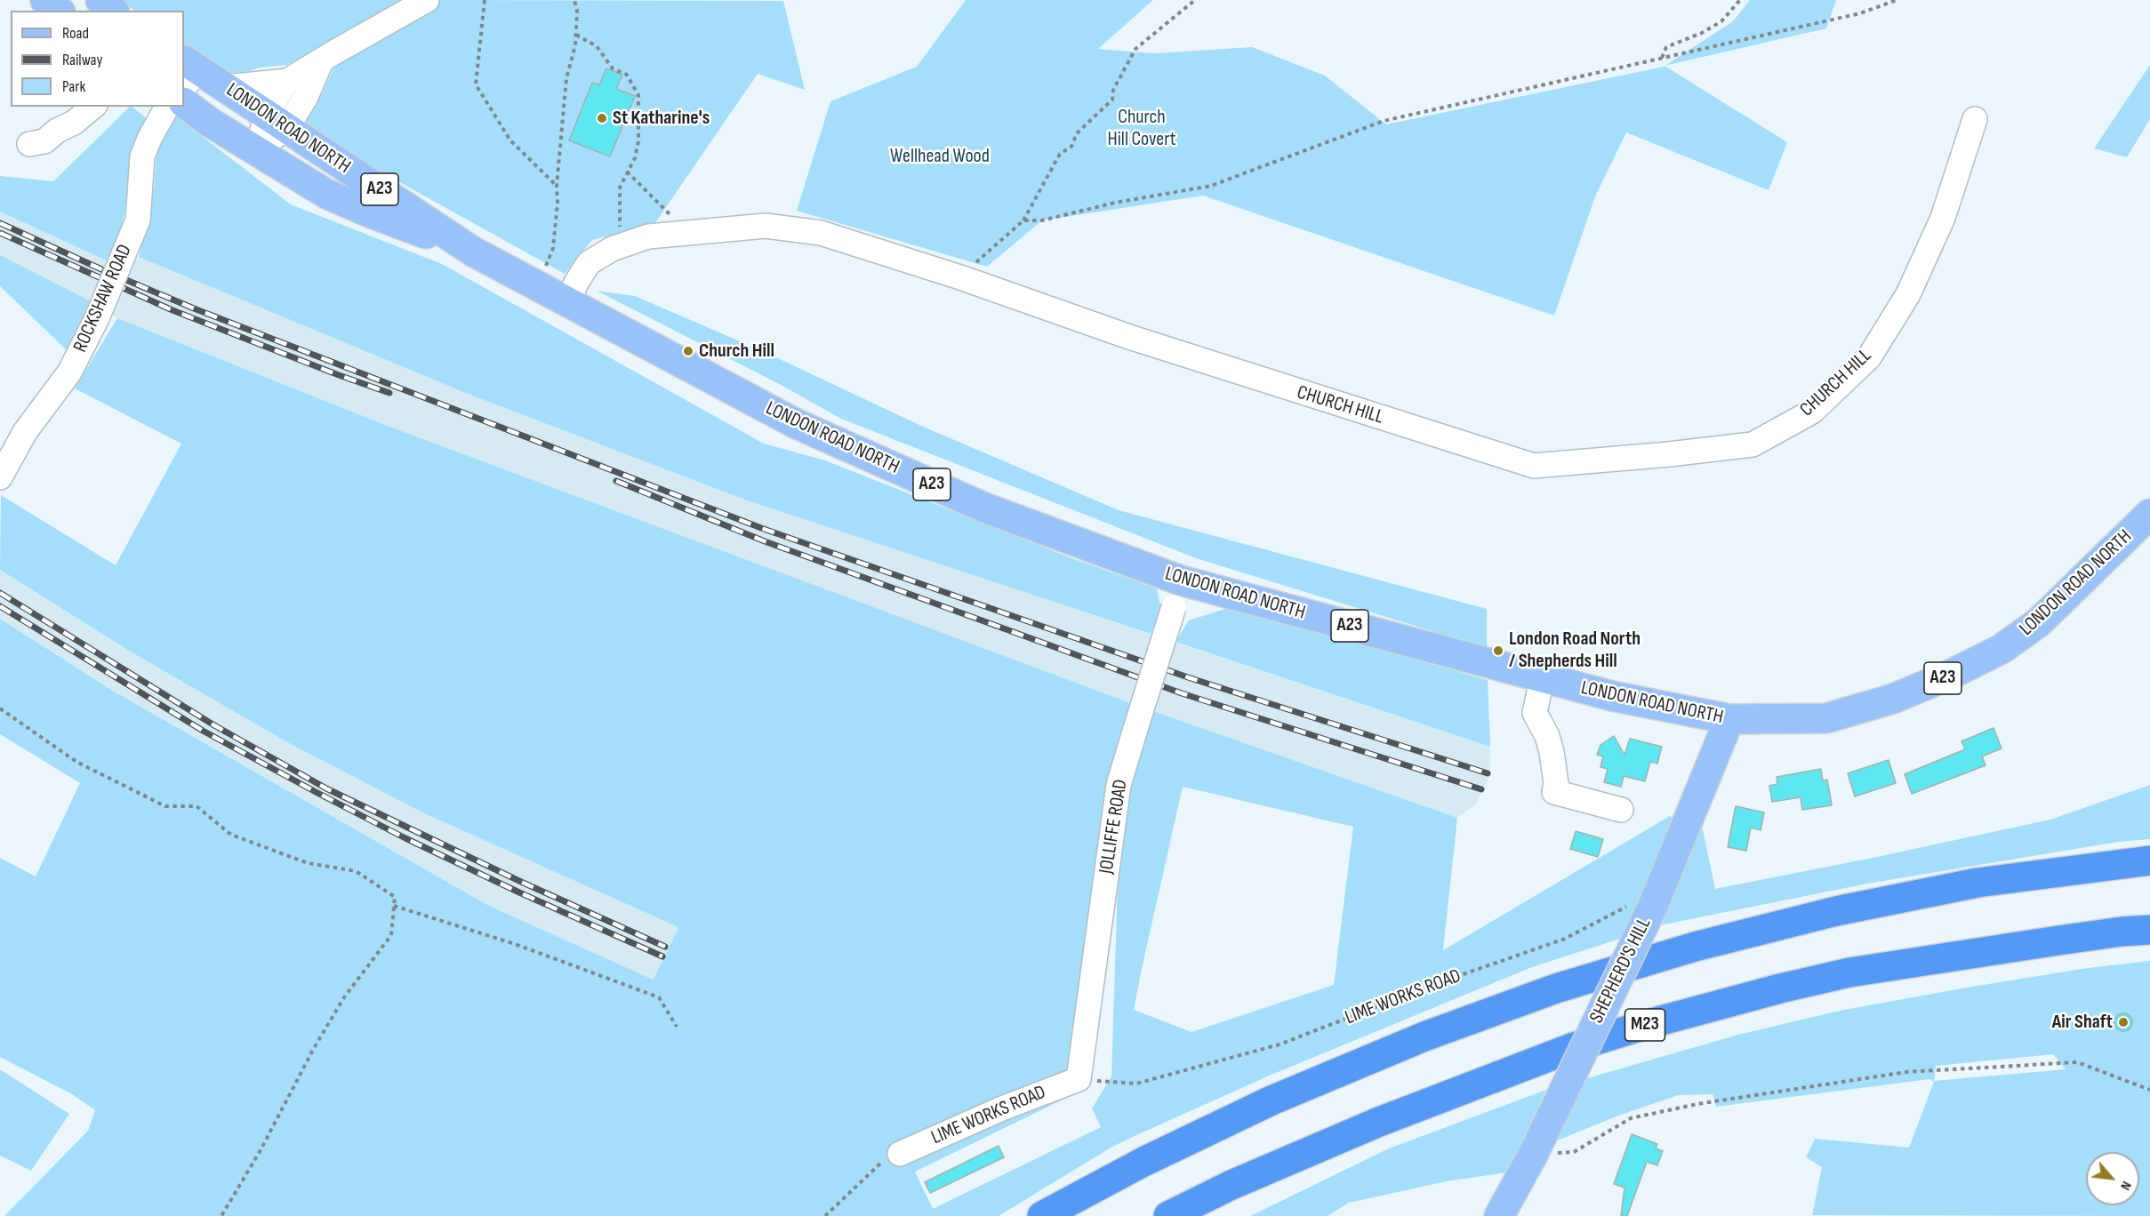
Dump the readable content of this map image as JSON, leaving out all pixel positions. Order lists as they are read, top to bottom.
{
  "streets": {
    "highway": ["M23"],
    "main road": ["LONDON ROAD NORTH", "A23", "SHEPHERD'S HILL"],
    "street": [
      "ROCKSHAW ROAD",
      "CHURCH HILL",
      "JOLLIFFE ROAD",
      "LIME WORKS ROAD"
    ]
  },
  "crossings": [
    ["LONDON ROAD NORTH", "ROCKSHAW ROAD"],
    ["LONDON ROAD NORTH", "CHURCH HILL"],
    ["LONDON ROAD NORTH", "JOLLIFFE ROAD"],
    ["LONDON ROAD NORTH", "SHEPHERD'S HILL"],
    ["JOLLIFFE ROAD", "LIME WORKS ROAD"],
    ["SHEPHERD'S HILL", "LIME WORKS ROAD"]
  ],
  "parks": ["Church Hill Covert", "Wellhead Wood"],
  "places": [
    "St Katharine's",
    "Church Hill",
    "London Road North / Shepherds Hill",
    "Air Shaft"
  ],
  "legend": ["Road", "Railway", "Park"],
  "north": "bottom right"
}
